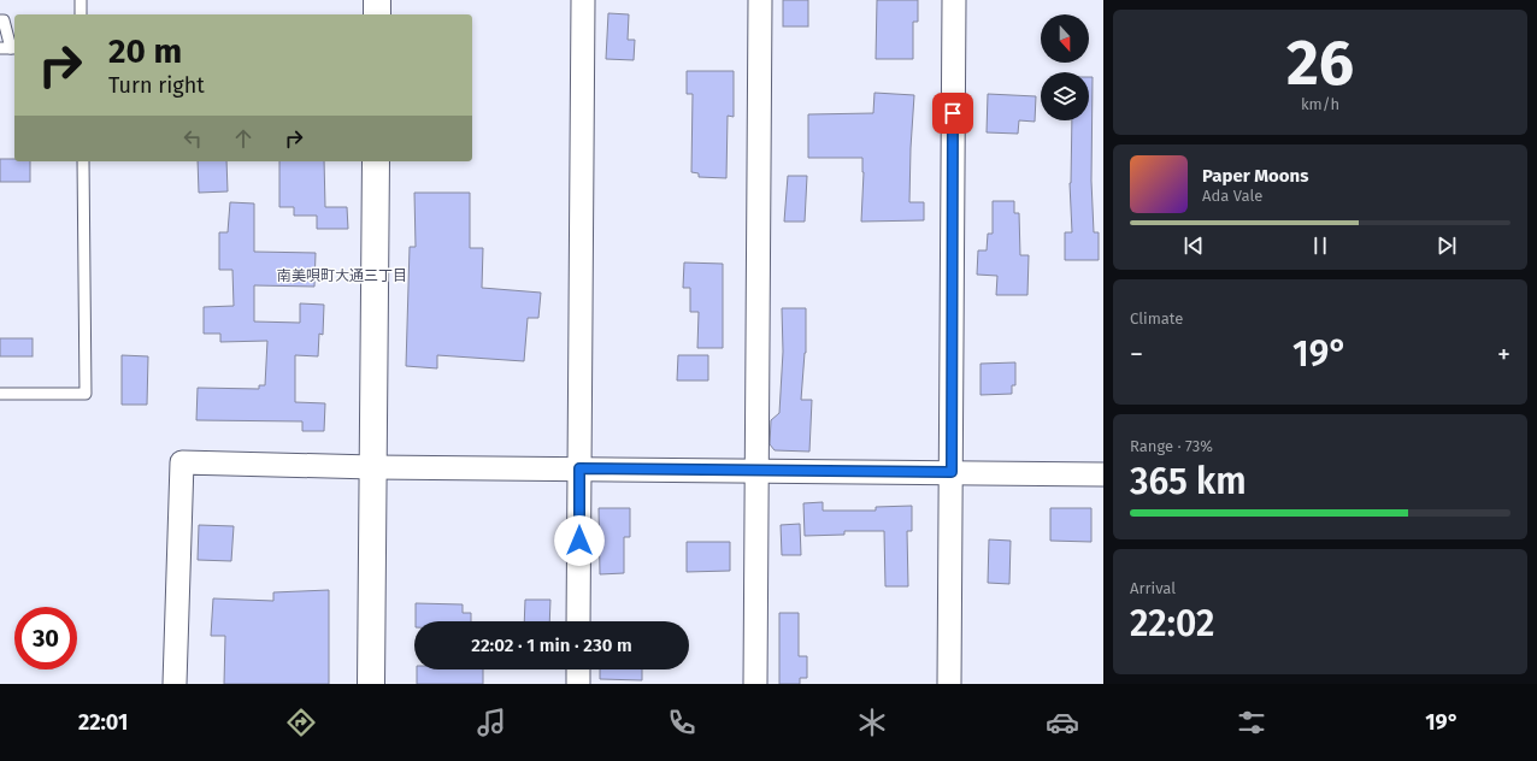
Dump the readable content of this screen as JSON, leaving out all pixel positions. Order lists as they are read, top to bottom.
{
  "districts": ["南美唄町大通三丁目"],
  "north": "bottom",
  "page": {
    "tile": [
      ["26", "km/h"],
      "Climate",
      ["Range · 73%", "365 km"],
      ["Arrival", "22:02"]
    ],
    "turn": ["20 m", "Turn right"],
    "song": ["Paper Moons", "Ada Vale"],
    "heat": ["−", "19°", "+"],
    "limit": "30",
    "trip": "22:02 · 1 min · 230 m",
    "tabs": ["22:01", "19°"]
  }
}
